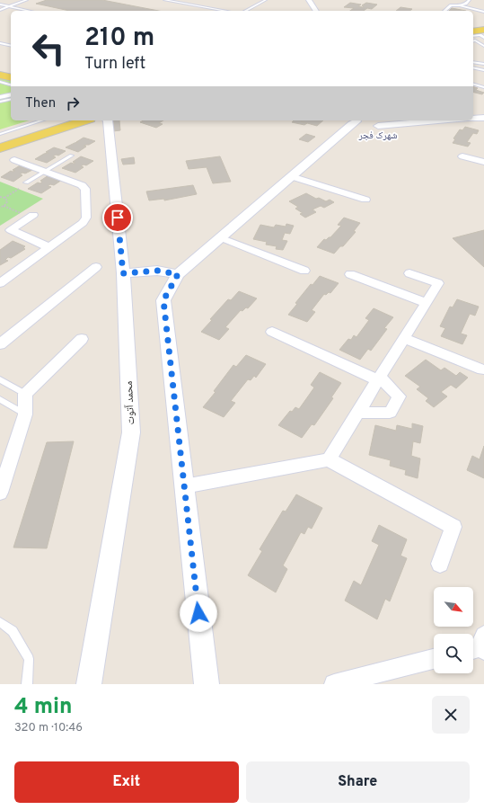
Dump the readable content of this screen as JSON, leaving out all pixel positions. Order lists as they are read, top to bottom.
{
  "streets": {
    "street": ["محمد آتوت"]
  },
  "districts": ["شهرک فجر"],
  "north": "bottom right",
  "page": {
    "turn": ["210 m", "Turn left"],
    "then": "Then",
    "heading": ["4 min", "320 m · 10:46"],
    "buttons": ["Exit", "Share"]
  }
}
